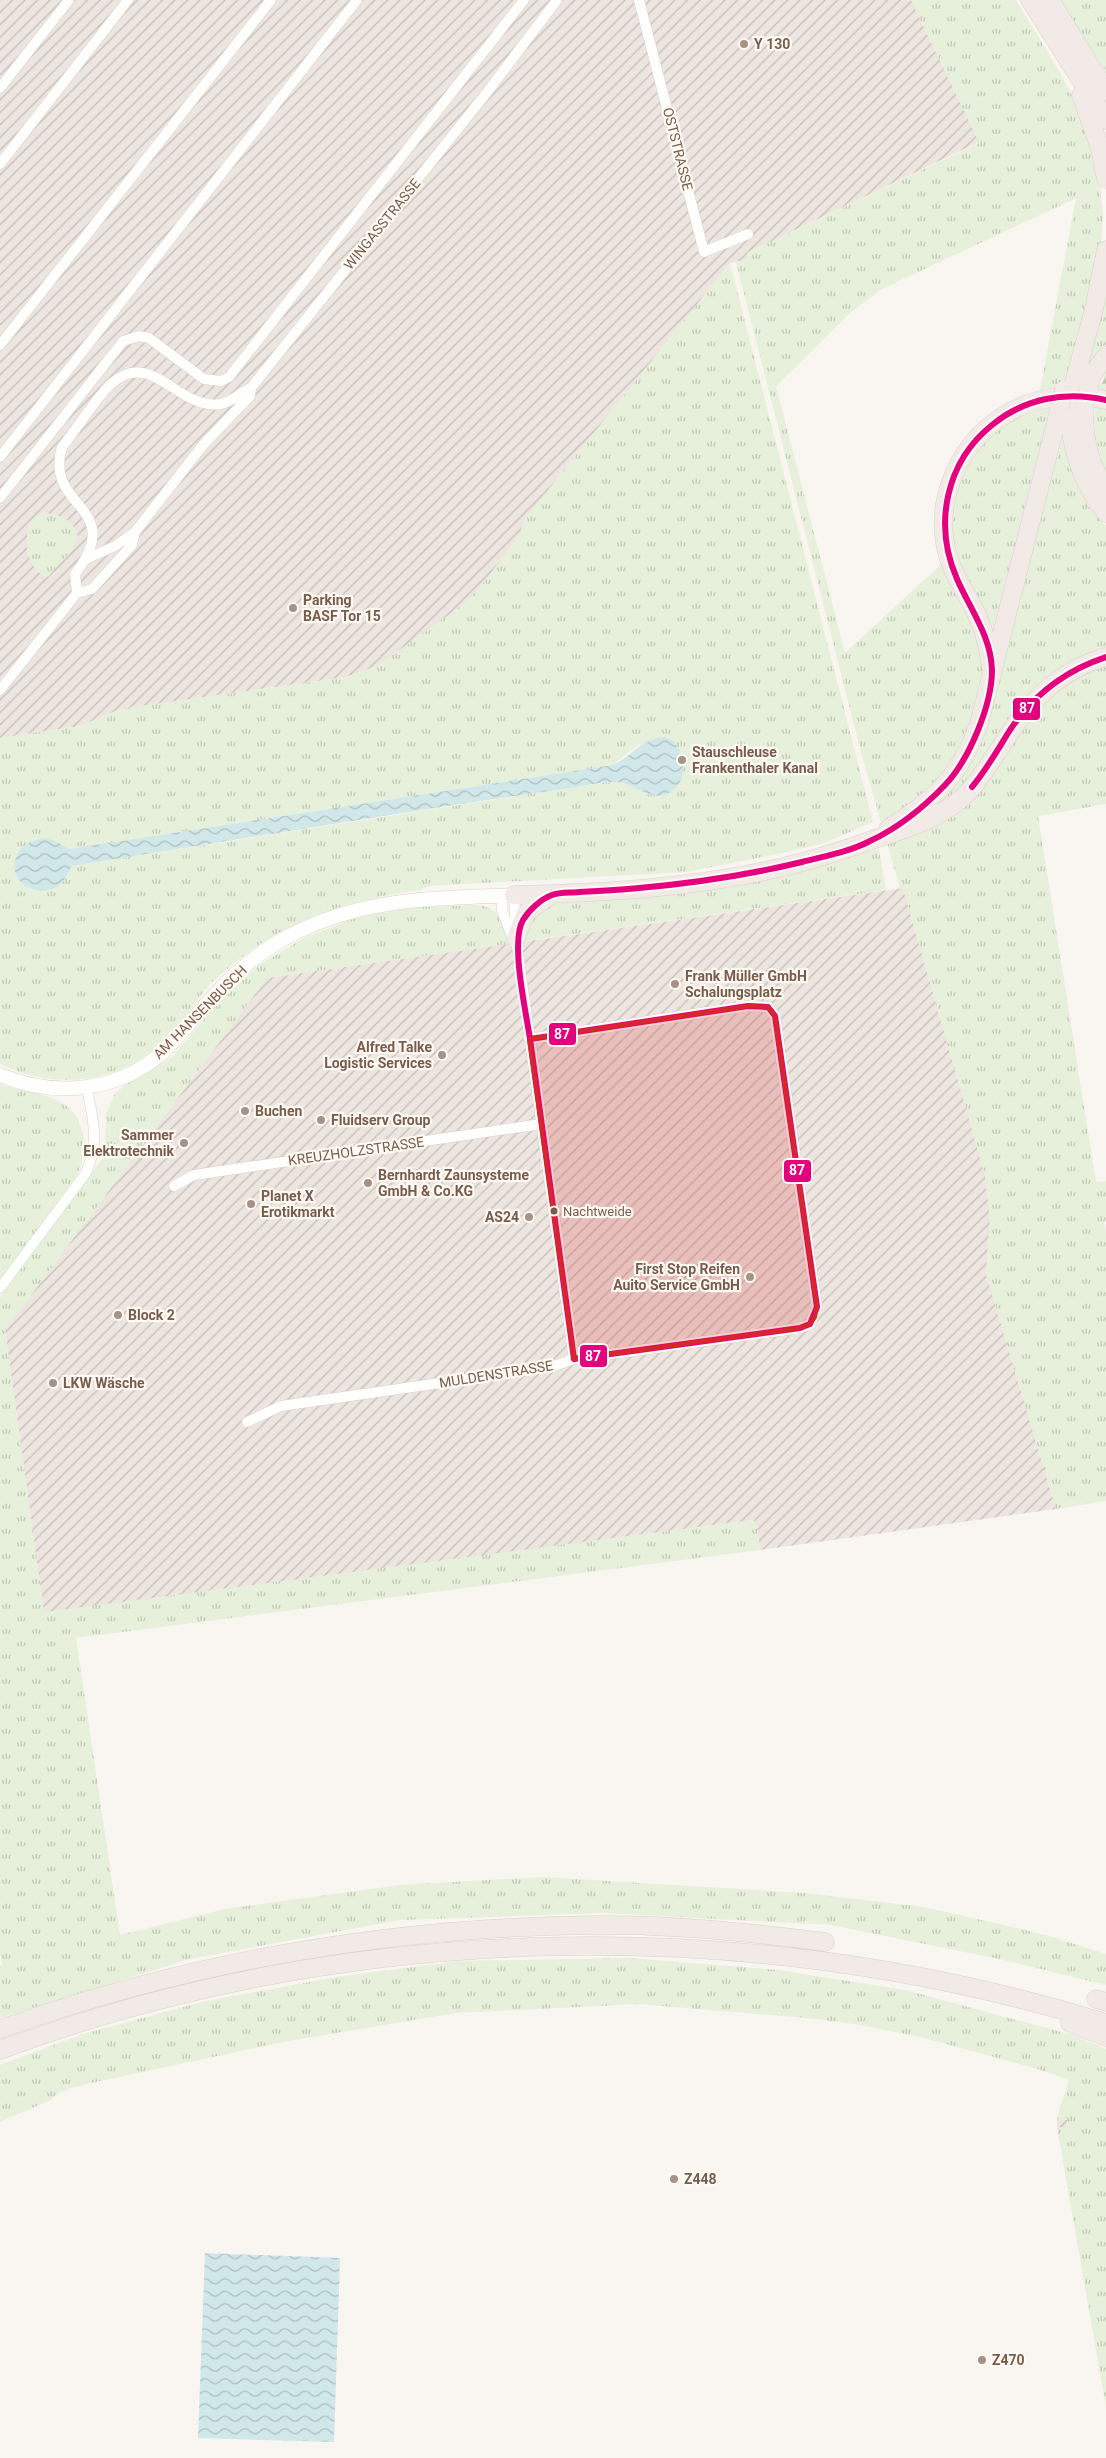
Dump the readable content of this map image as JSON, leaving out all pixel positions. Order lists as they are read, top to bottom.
{
  "streets": {
    "street": [
      "OSTSTRASSE",
      "WINGASSTRASSE",
      "AM HANSENBUSCH",
      "KREUZHOLZSTRASSE",
      "MULDENSTRASSE"
    ]
  },
  "places": [
    "Y 130",
    "Parking BASF Tor 15",
    "Stauschleuse Frankenthaler Kanal",
    "Frank Müller GmbH Schalungsplatz",
    "Alfred Talke Logistic Services",
    "Buchen",
    "Fluidserv Group",
    "Sammer Elektrotechnik",
    "Bernhardt Zaunsysteme GmbH & Co.KG",
    "Planet X Erotikmarkt",
    "Nachtweide",
    "AS24",
    "First Stop Reifen Auito Service GmbH",
    "Block 2",
    "LKW Wäsche",
    "Z448",
    "Z470"
  ],
  "lines": ["transit line 87"]
}
